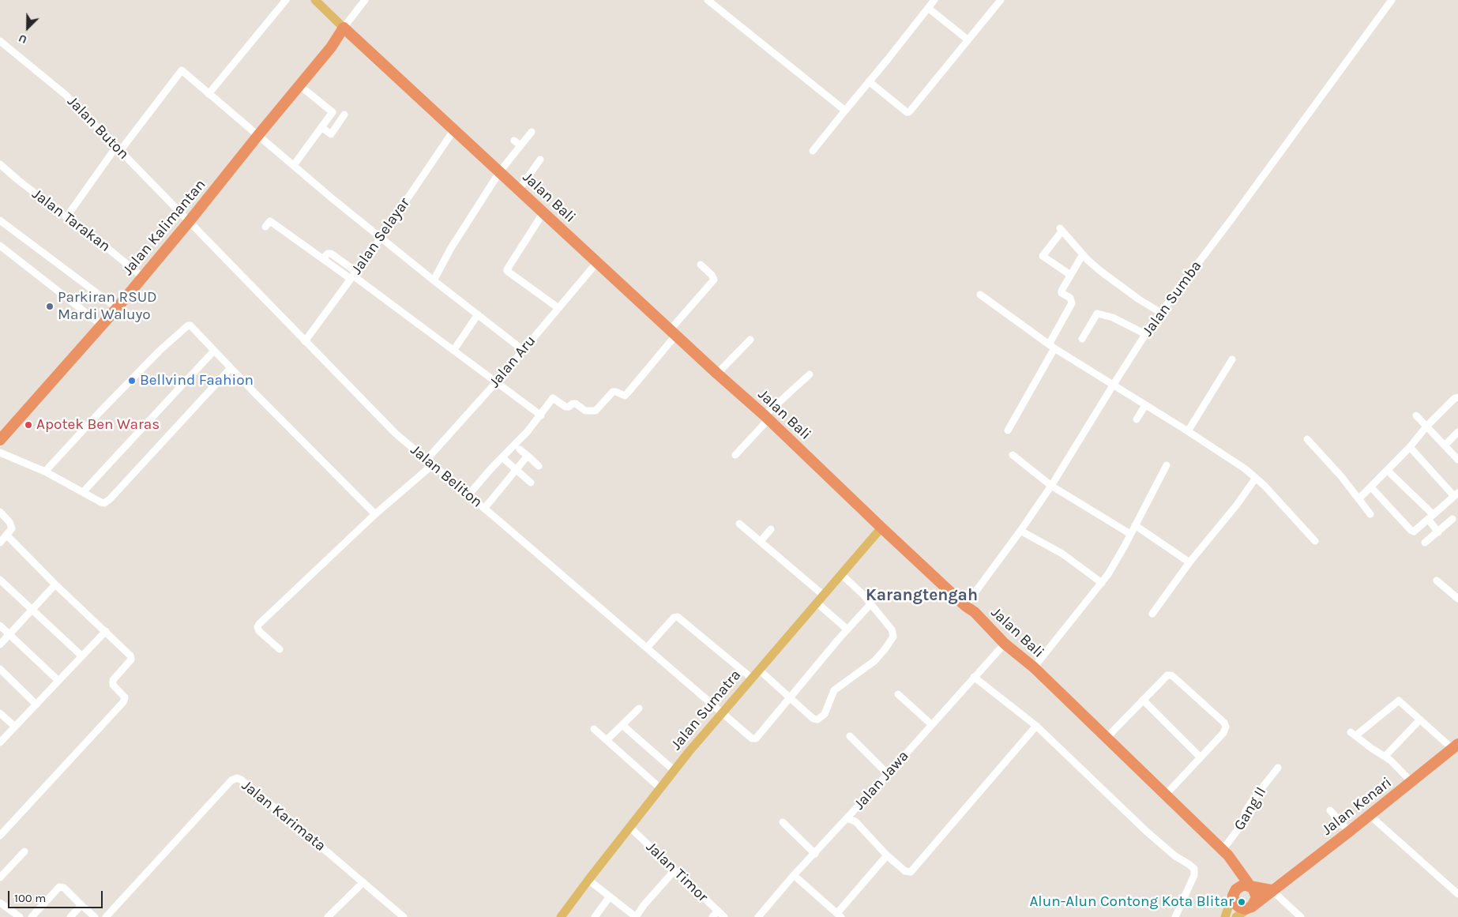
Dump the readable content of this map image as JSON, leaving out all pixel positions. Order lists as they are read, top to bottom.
{
  "streets": {
    "highway": ["Jalan Bali", "Jalan Kalimantan", "Jalan Kenari"],
    "main road": ["Jalan Sumatra"],
    "street": [
      "Jalan Buton",
      "Jalan Tarakan",
      "Jalan Selayar",
      "Jalan Sumba",
      "Jalan Aru",
      "Jalan Beliton",
      "Jalan Jawa",
      "Gang II",
      "Jalan Karimata",
      "Jalan Timor"
    ]
  },
  "crossings": [
    ["Jalan Buton", "Jalan Kalimantan"],
    ["Jalan Buton", "Jalan Beliton"],
    ["Jalan Bali", "Jalan Kalimantan"],
    ["Jalan Bali", "Jalan Selayar"],
    ["Jalan Bali", "Jalan Sumba"],
    ["Jalan Bali", "Jalan Aru"],
    ["Jalan Bali", "Jalan Sumatra"],
    ["Jalan Bali", "Jalan Jawa"],
    ["Jalan Bali", "Jalan Kenari"],
    ["Jalan Bali", "Gang II"],
    ["Jalan Tarakan", "Jalan Kalimantan"],
    ["Jalan Kalimantan", "Jalan Beliton"],
    ["Jalan Selayar", "Jalan Beliton"],
    ["Jalan Aru", "Jalan Beliton"],
    ["Jalan Beliton", "Jalan Sumatra"],
    ["Jalan Sumatra", "Jalan Timor"]
  ],
  "districts": ["Karangtengah"],
  "places": [
    "Parkiran RSUD Mardi Waluyo",
    "Bellvind Faahion",
    "Apotek Ben Waras",
    "Alun-Alun Contong Kota Blitar"
  ],
  "scale_bar": "100 m",
  "north": "bottom left"
}
